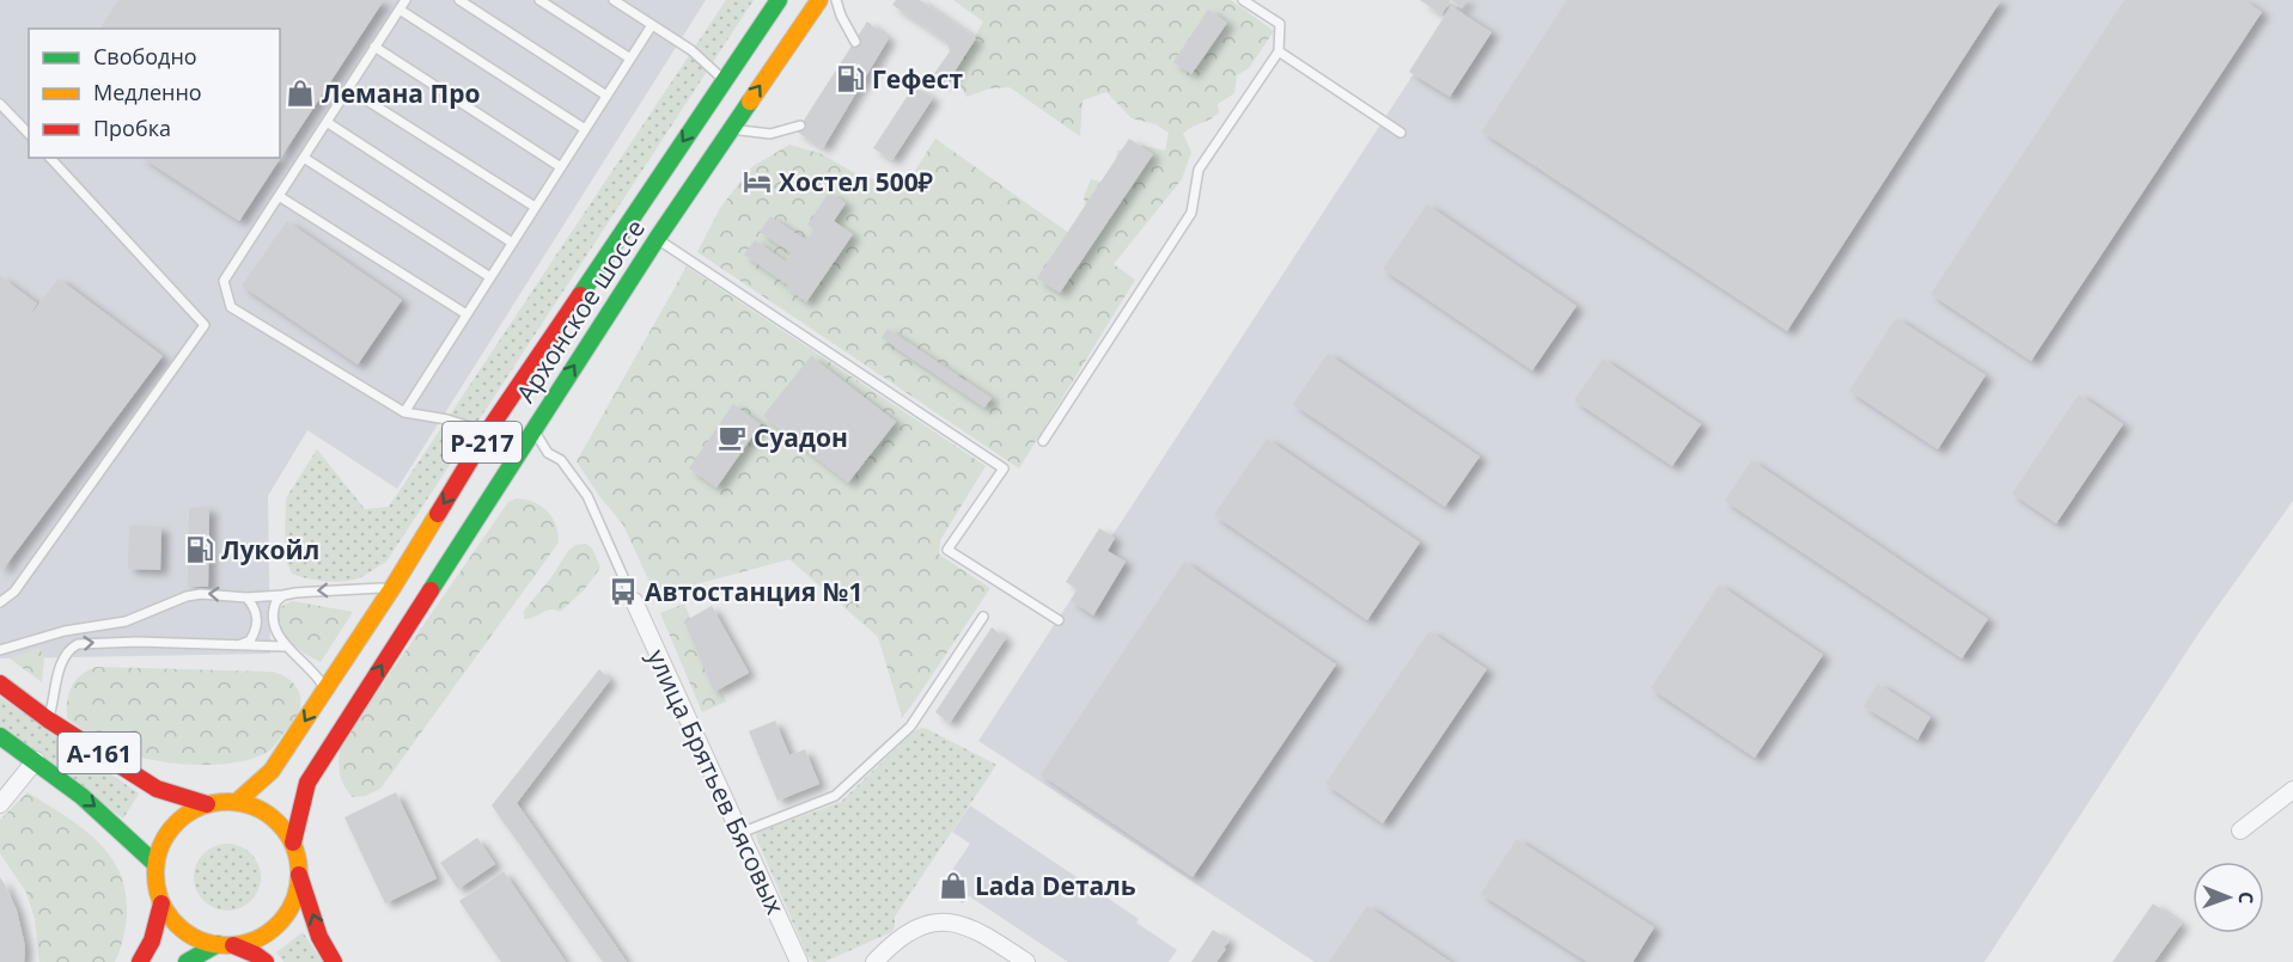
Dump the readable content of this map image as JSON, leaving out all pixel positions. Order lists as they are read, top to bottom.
{
  "streets": {
    "main road": ["Архонское шоссе", "Р-217", "А-161"],
    "street": ["улица Брятьев Бясовых"]
  },
  "crossings": [
    ["Архонское шоссе", "А-161"]
  ],
  "places": {
    "fuel station": ["Гефест", "Лукойл"],
    "shop": ["Лемана Про", "Lada Dеталь"],
    "hotel": ["Хостел 500₽"],
    "cafe": ["Суадон"],
    "bus stop": ["Автостанция №1"]
  },
  "legend": ["Свободно", "Медленно", "Пробка"],
  "north": "right"
}
